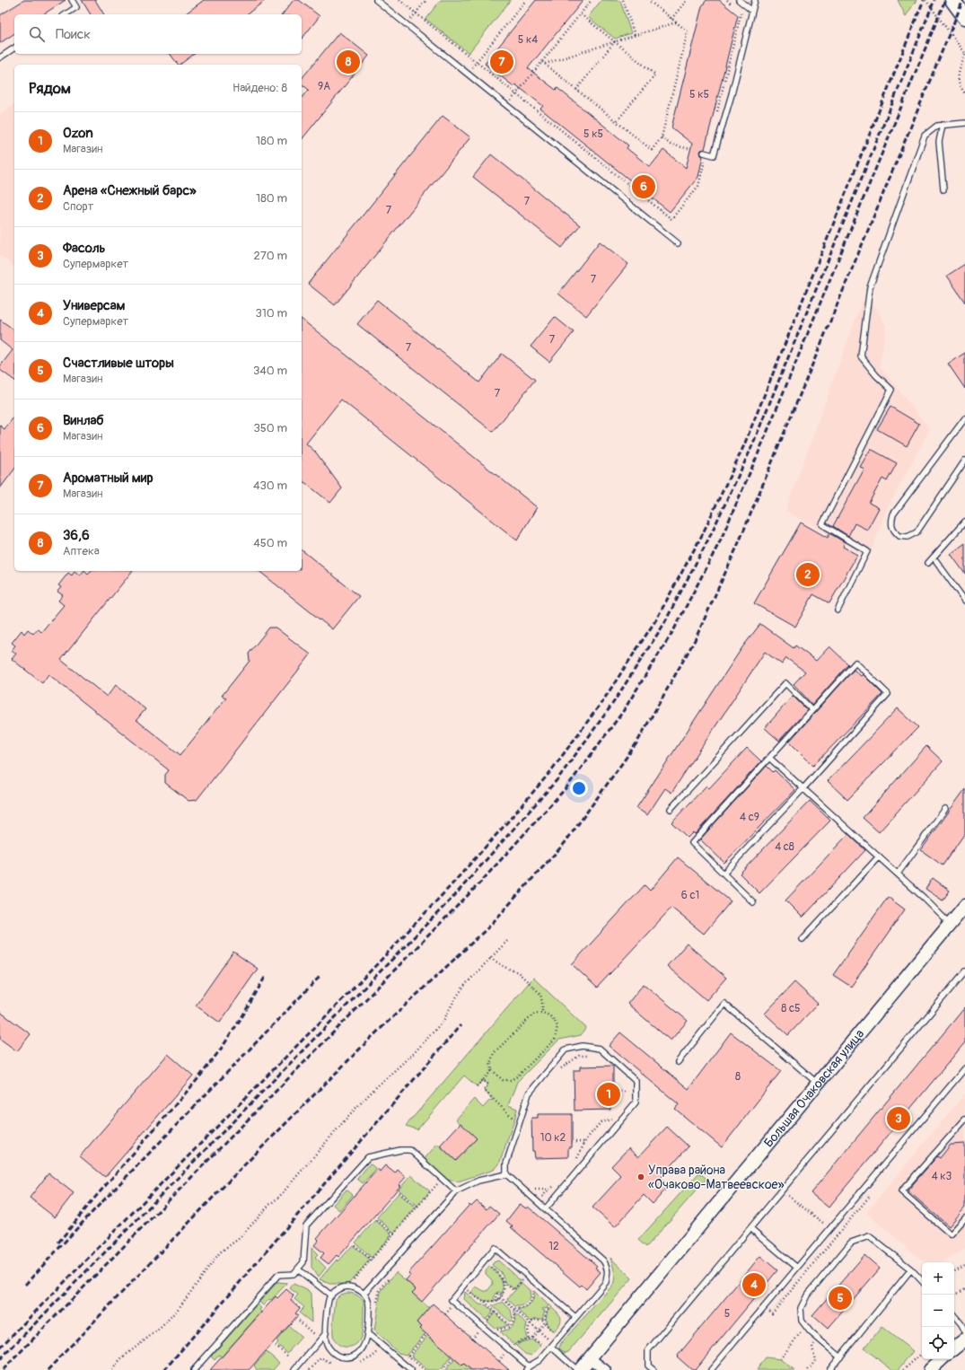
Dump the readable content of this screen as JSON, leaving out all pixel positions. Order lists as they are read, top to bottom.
{
  "streets": {
    "street": ["Большая Очаковская улица"]
  },
  "places": ["Управа района «Очаково-Матвеевское»"],
  "house_numbers": [
    "5 к4",
    "9А",
    "5 к5",
    "5 к5",
    "7",
    "7",
    "7",
    "7",
    "7",
    "7",
    "4 с9",
    "4 с8",
    "6 с1",
    "8 с5",
    "8",
    "10 к2",
    "4 к3",
    "12",
    "5"
  ],
  "page": {
    "search": "Поиск",
    "pins": [
      "7",
      "8",
      "6",
      "2",
      "1",
      "3",
      "4",
      "5"
    ],
    "heading": ["Рядом", "Найдено: 8"],
    "list": [
      {
        "mark": "1",
        "name": "Ozon",
        "note": "Магазин",
        "value": "180 m"
      },
      {
        "mark": "2",
        "name": "Арена «Снежный барс»",
        "note": "Спорт",
        "value": "180 m"
      },
      {
        "mark": "3",
        "name": "Фасоль",
        "note": "Супермаркет",
        "value": "270 m"
      },
      {
        "mark": "4",
        "name": "Универсам",
        "note": "Супермаркет",
        "value": "310 m"
      },
      {
        "mark": "5",
        "name": "Счастливые шторы",
        "note": "Магазин",
        "value": "340 m"
      },
      {
        "mark": "6",
        "name": "Винлаб",
        "note": "Магазин",
        "value": "350 m"
      },
      {
        "mark": "7",
        "name": "Ароматный мир",
        "note": "Магазин",
        "value": "430 m"
      },
      {
        "mark": "8",
        "name": "36,6",
        "note": "Аптека",
        "value": "450 m"
      }
    ],
    "map_buttons": ["+", "−"]
  }
}
